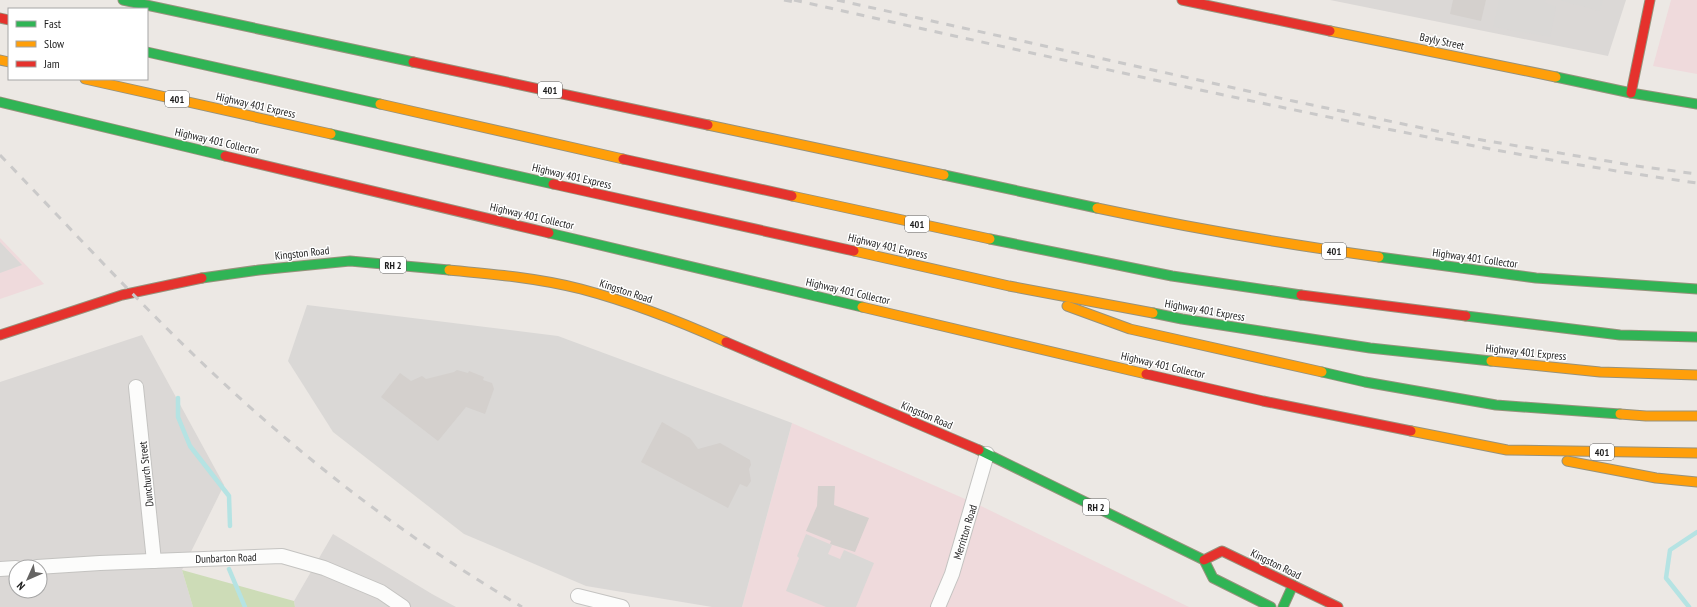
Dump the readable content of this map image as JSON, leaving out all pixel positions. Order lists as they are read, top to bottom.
{
  "streets": {
    "main road": [
      "Bayly Street",
      "401",
      "Highway 401 Express",
      "Highway 401 Collector",
      "Kingston Road",
      "RH 2"
    ],
    "street": ["Dunchurch Street", "Merritton Road", "Dunbarton Road"]
  },
  "crossings": [
    ["Kingston Road", "Merritton Road"],
    ["Dunchurch Street", "Dunbarton Road"]
  ],
  "legend": ["Fast", "Slow", "Jam"],
  "north": "bottom left"
}
